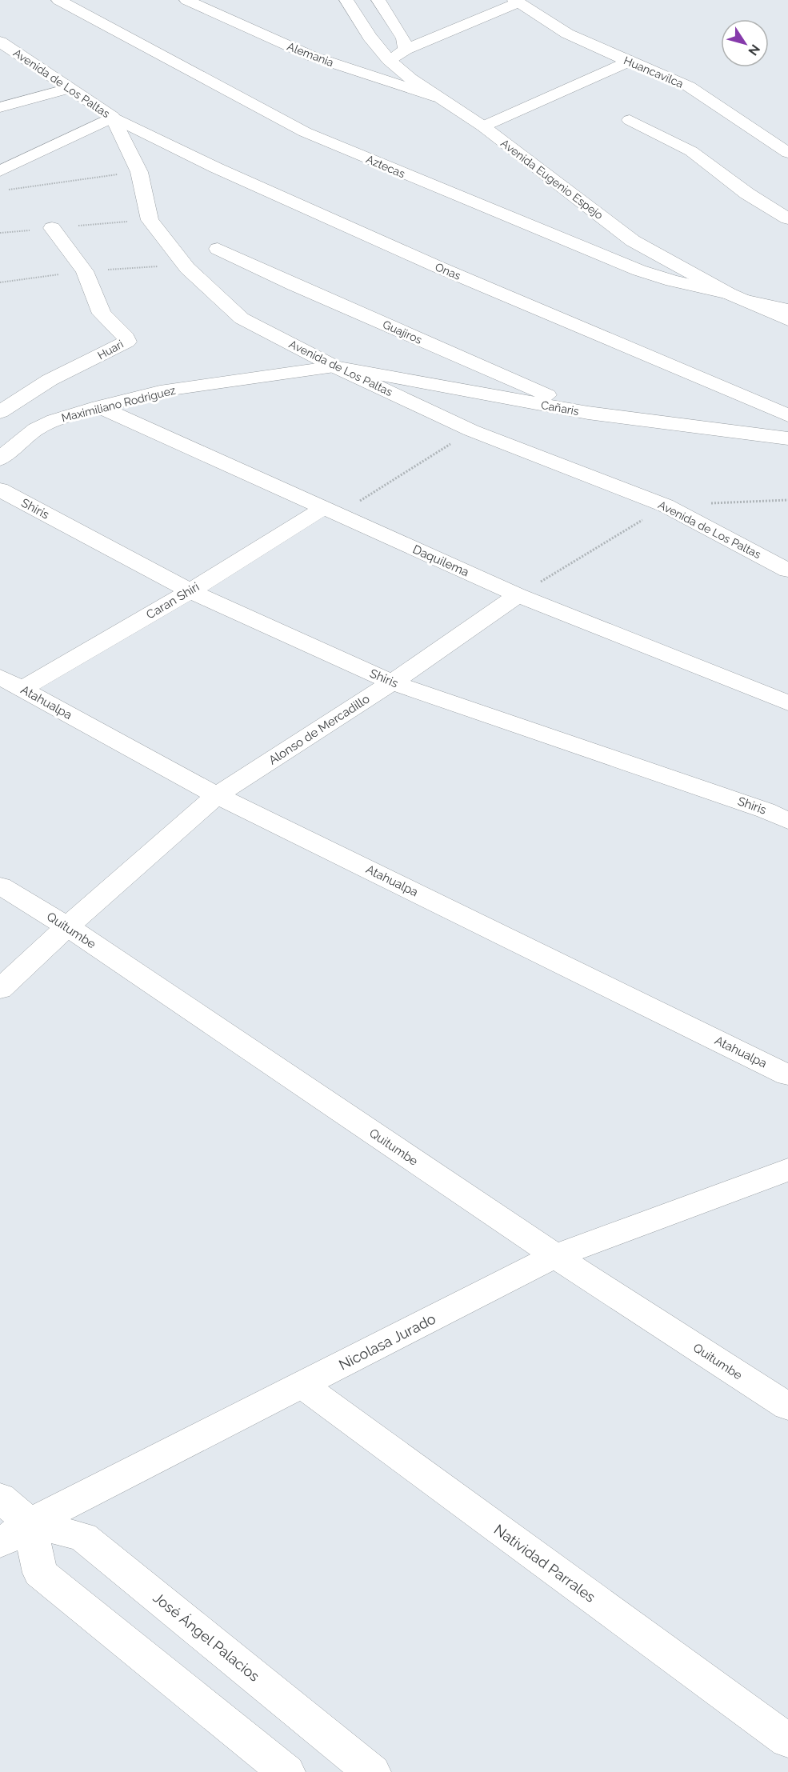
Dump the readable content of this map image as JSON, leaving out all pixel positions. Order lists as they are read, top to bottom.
{
  "streets": {
    "street": [
      "Alemania",
      "Huancavilca",
      "Avenida de Los Paltas",
      "Aztecas",
      "Avenida Eugenio Espejo",
      "Onas",
      "Guajiros",
      "Huari",
      "Maximiliano Rodriguez",
      "Cañaris",
      "Shiris",
      "Daquilema",
      "Caran Shiri",
      "Atahualpa",
      "Alonso de Mercadillo",
      "Quitumbe",
      "Nicolasa Jurado",
      "Natividad Parrales",
      "José Ángel Palacios"
    ]
  },
  "crossings": [
    ["Alemania", "Avenida Eugenio Espejo"],
    ["Avenida de Los Paltas", "Onas"],
    ["Avenida de Los Paltas", "Maximiliano Rodriguez"],
    ["Avenida de Los Paltas", "Cañaris"],
    ["Aztecas", "Avenida Eugenio Espejo"],
    ["Guajiros", "Cañaris"],
    ["Maximiliano Rodriguez", "Cañaris"],
    ["Maximiliano Rodriguez", "Daquilema"],
    ["Shiris", "Caran Shiri"],
    ["Shiris", "Alonso de Mercadillo"],
    ["Daquilema", "Caran Shiri"],
    ["Daquilema", "Alonso de Mercadillo"],
    ["Caran Shiri", "Atahualpa"],
    ["Atahualpa", "Alonso de Mercadillo"],
    ["Alonso de Mercadillo", "Quitumbe"],
    ["Quitumbe", "Nicolasa Jurado"],
    ["Nicolasa Jurado", "Natividad Parrales"],
    ["Nicolasa Jurado", "José Ángel Palacios"]
  ],
  "north": "bottom right"
}
